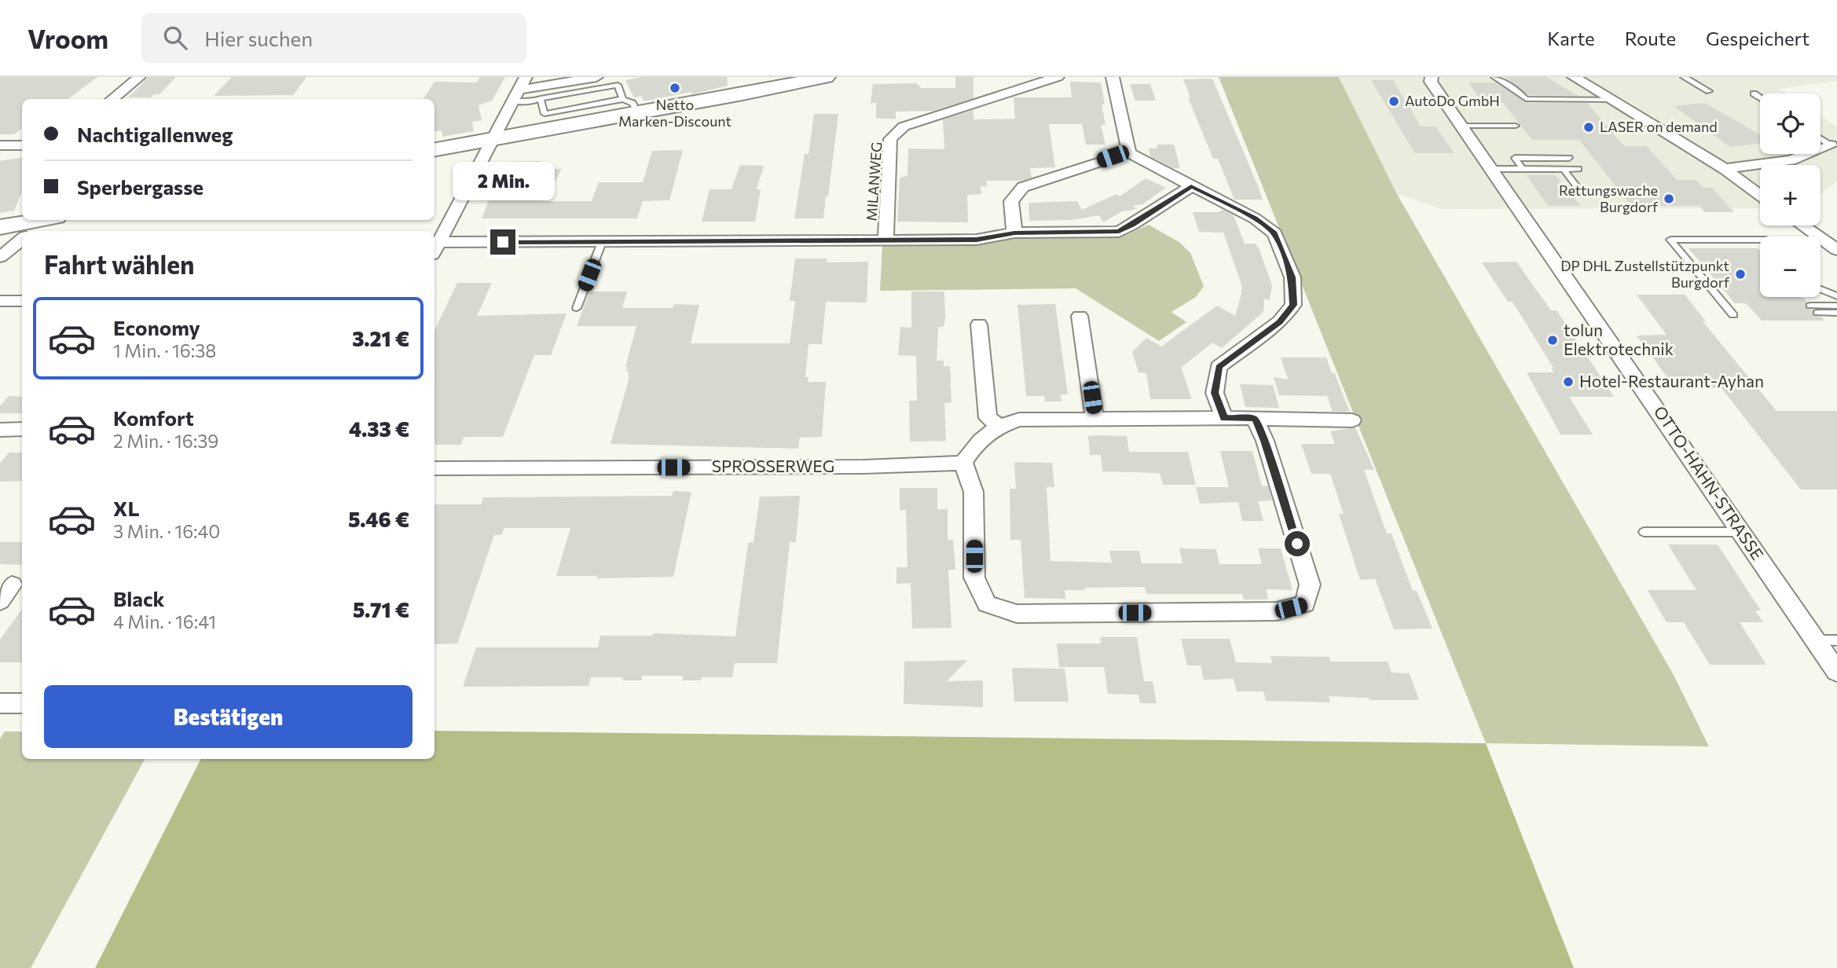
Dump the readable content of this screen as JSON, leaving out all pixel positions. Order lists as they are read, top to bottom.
{
  "streets": {
    "street": ["MILANWEG", "SPROSSERWEG", "OTTO-HAHN-STRASSE"]
  },
  "places": [
    "Netto Marken-Discount",
    "AutoDo GmbH",
    "LASER on demand",
    "Rettungswache Burgdorf",
    "DP DHL Zustellstützpunkt Burgdorf",
    "tolun Elektrotechnik",
    "Hotel-Restaurant-Ayhan"
  ],
  "page": {
    "header": "Vroom",
    "search": "Hier suchen",
    "nav": ["Karte", "Route", "Gespeichert"],
    "map_buttons": ["+", "−"],
    "banner": ["Nachtigallenweg", "Sperbergasse"],
    "bubble": "2 Min.",
    "heading": "Fahrt wählen",
    "list": [
      {
        "name": "Economy",
        "note": "1 Min. · 16:38",
        "value": "3.21 €"
      },
      {
        "name": "Komfort",
        "note": "2 Min. · 16:39",
        "value": "4.33 €"
      },
      {
        "name": "XL",
        "note": "3 Min. · 16:40",
        "value": "5.46 €"
      },
      {
        "name": "Black",
        "note": "4 Min. · 16:41",
        "value": "5.71 €"
      }
    ],
    "buttons": "Bestätigen"
  }
}
